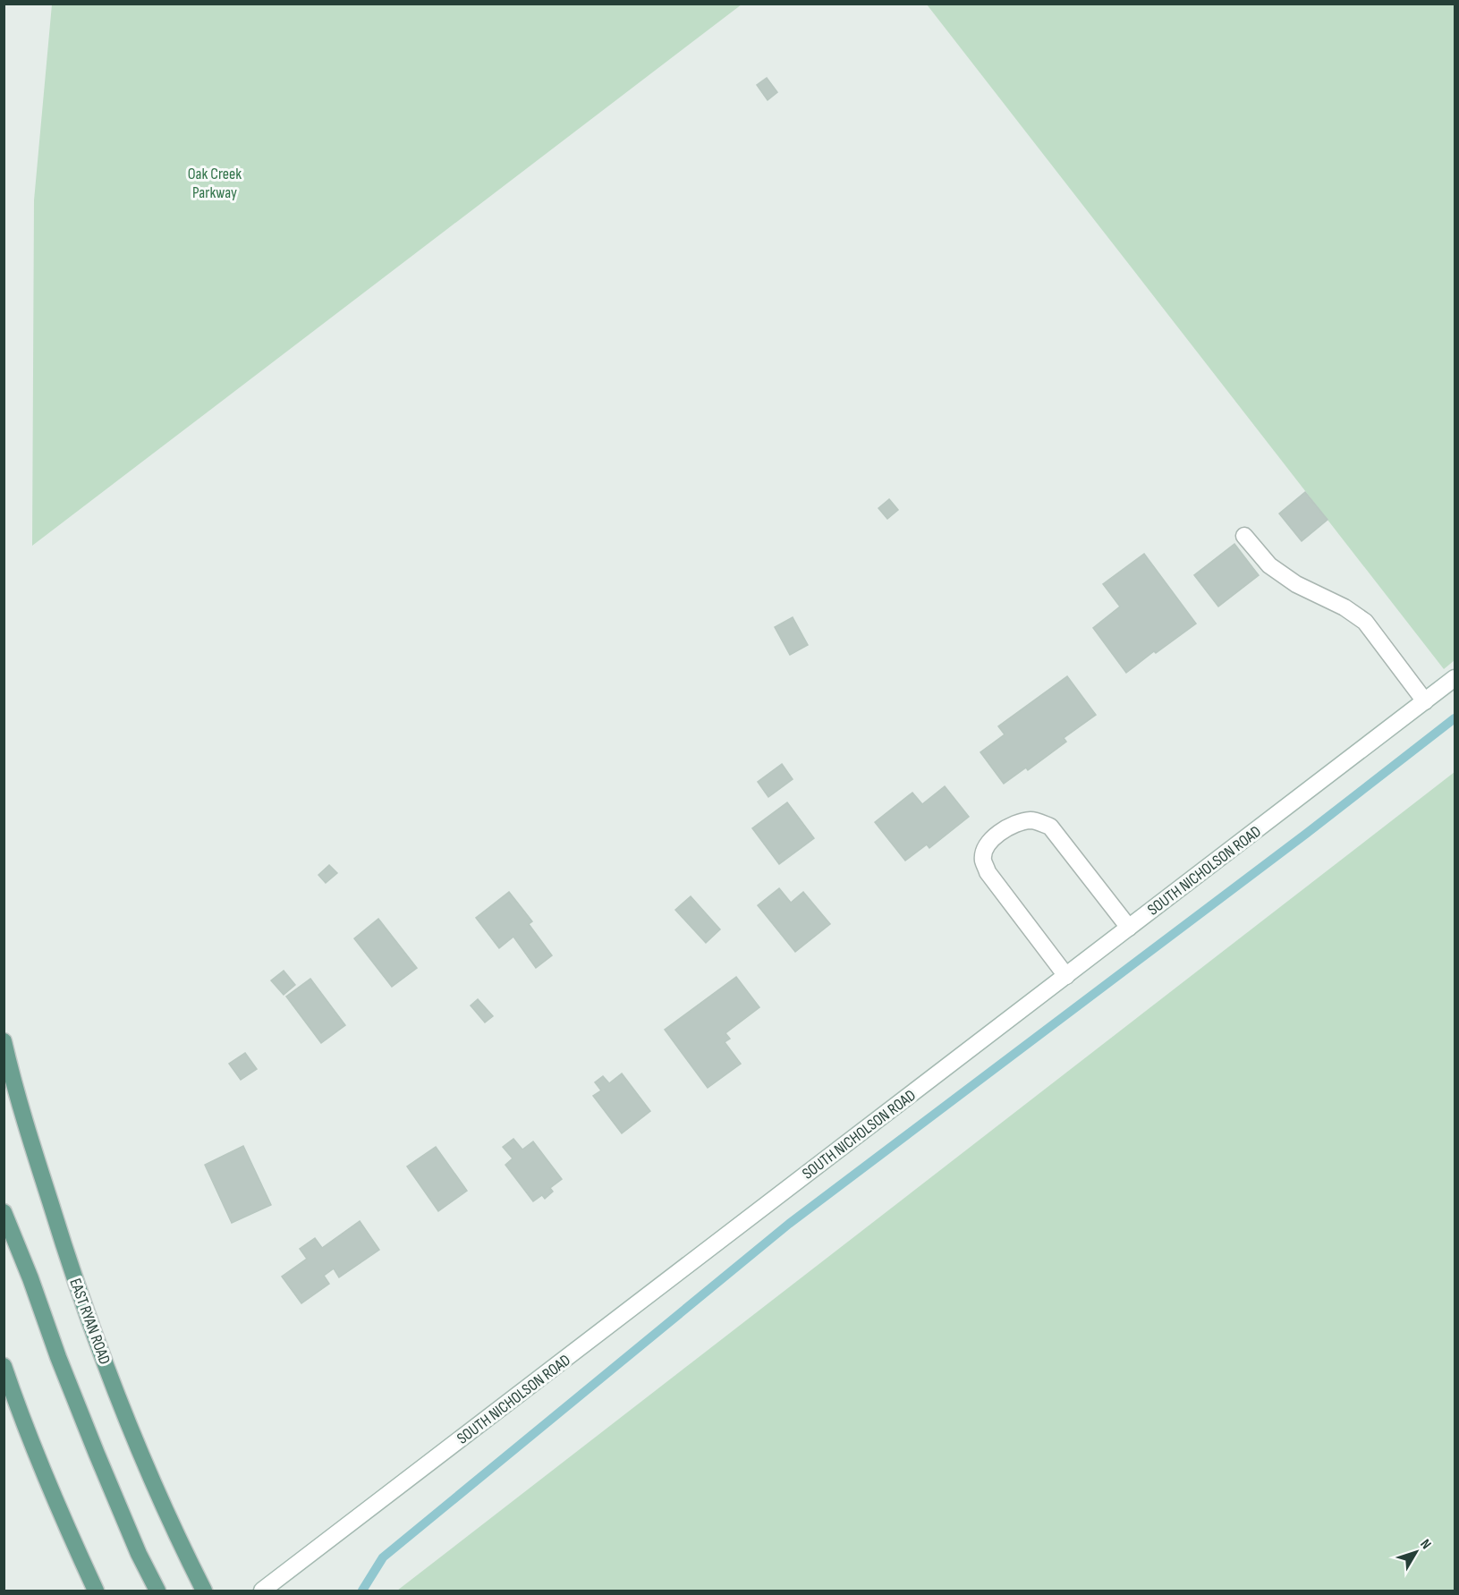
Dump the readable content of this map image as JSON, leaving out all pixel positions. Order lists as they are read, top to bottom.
{
  "streets": {
    "main road": ["EAST RYAN ROAD"],
    "street": ["SOUTH NICHOLSON ROAD"]
  },
  "parks": ["Oak Creek Parkway"],
  "north": "top right"
}
